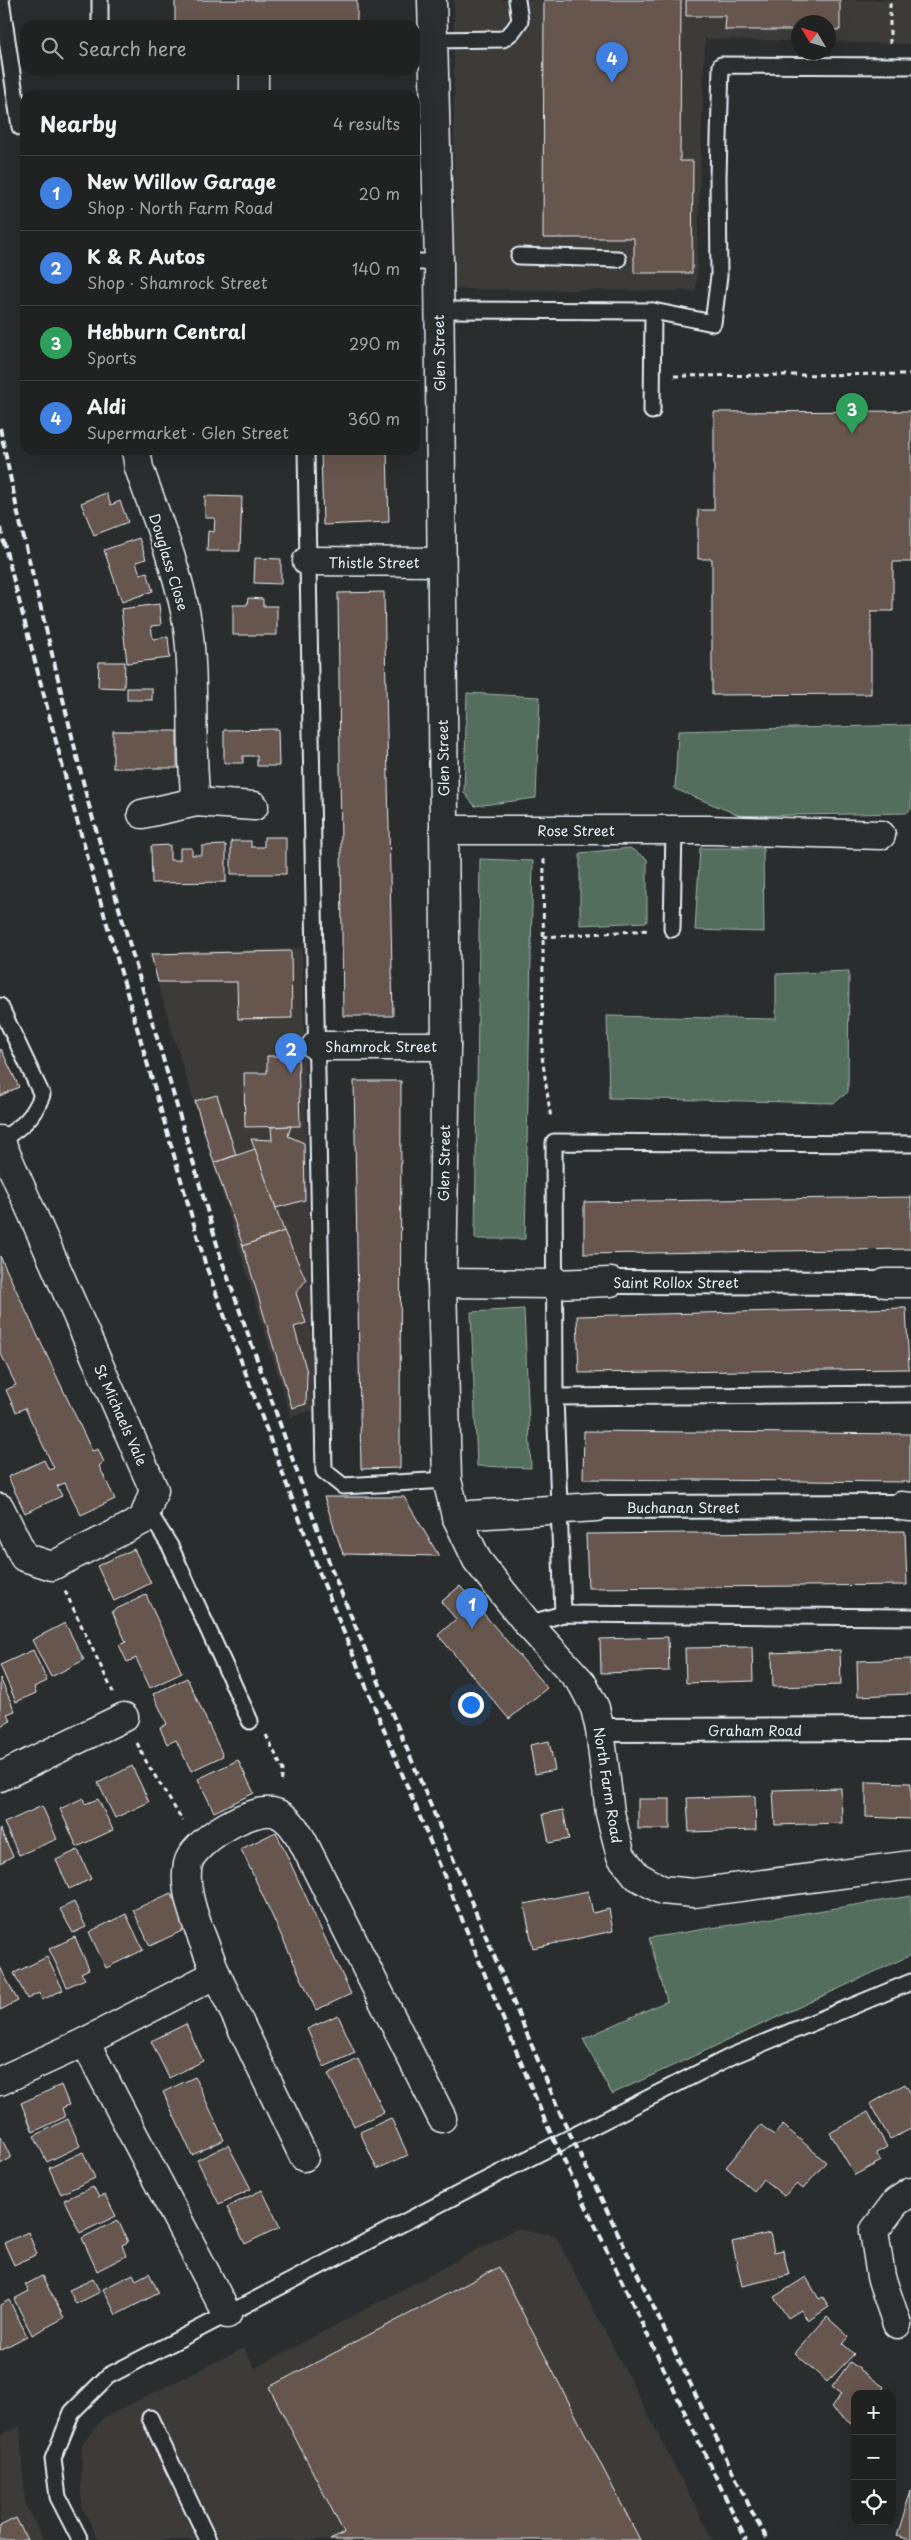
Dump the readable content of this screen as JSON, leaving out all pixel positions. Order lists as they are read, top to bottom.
{
  "streets": {
    "street": [
      "Glen Street",
      "Douglass Close",
      "Thistle Street",
      "Rose Street",
      "Shamrock Street",
      "Saint Rollox Street",
      "St Michaels Vale",
      "Buchanan Street",
      "Graham Road",
      "North Farm Road"
    ]
  },
  "crossings": [
    ["Glen Street", "Thistle Street"],
    ["Glen Street", "Rose Street"],
    ["Glen Street", "Shamrock Street"],
    ["Glen Street", "Saint Rollox Street"],
    ["Glen Street", "Buchanan Street"],
    ["Glen Street", "North Farm Road"],
    ["Buchanan Street", "North Farm Road"],
    ["Graham Road", "North Farm Road"]
  ],
  "north": "top left",
  "page": {
    "search": "Search here",
    "pins": [
      "4",
      "3",
      "2",
      "1"
    ],
    "heading": ["Nearby", "4 results"],
    "list": [
      {
        "mark": "1",
        "name": "New Willow Garage",
        "note": "Shop · North Farm Road",
        "value": "20 m"
      },
      {
        "mark": "2",
        "name": "K & R Autos",
        "note": "Shop · Shamrock Street",
        "value": "140 m"
      },
      {
        "mark": "3",
        "name": "Hebburn Central",
        "note": "Sports",
        "value": "290 m"
      },
      {
        "mark": "4",
        "name": "Aldi",
        "note": "Supermarket · Glen Street",
        "value": "360 m"
      }
    ],
    "map_buttons": ["+", "−"]
  }
}
